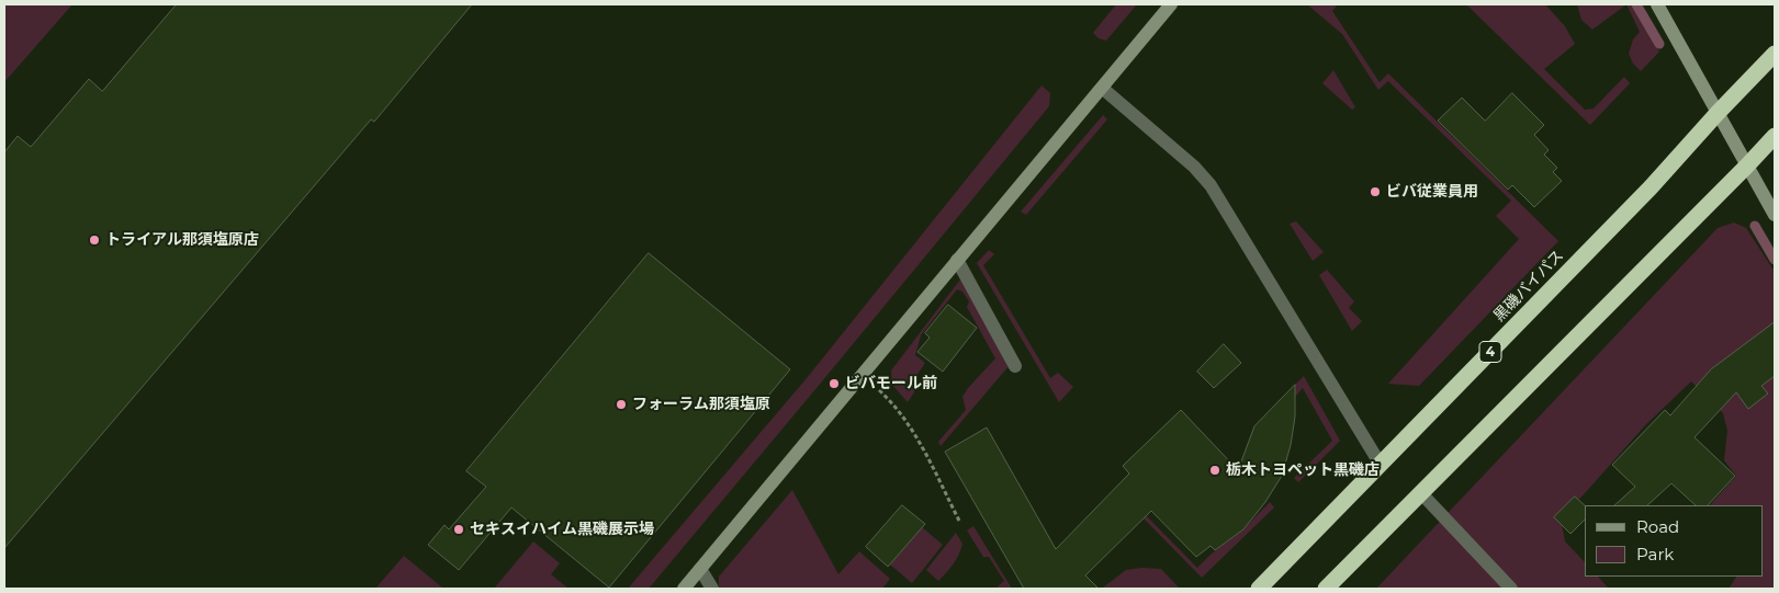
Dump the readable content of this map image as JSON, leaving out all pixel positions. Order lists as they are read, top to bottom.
{
  "streets": {
    "highway": ["黒磯バイパス", "4"]
  },
  "places": [
    "ビバ従業員用",
    "トライアル那須塩原店",
    "ビバモール前",
    "フォーラム那須塩原",
    "栃木トヨペット黒磯店",
    "セキスイハイム黒磯展示場"
  ],
  "legend": ["Road", "Park"]
}
